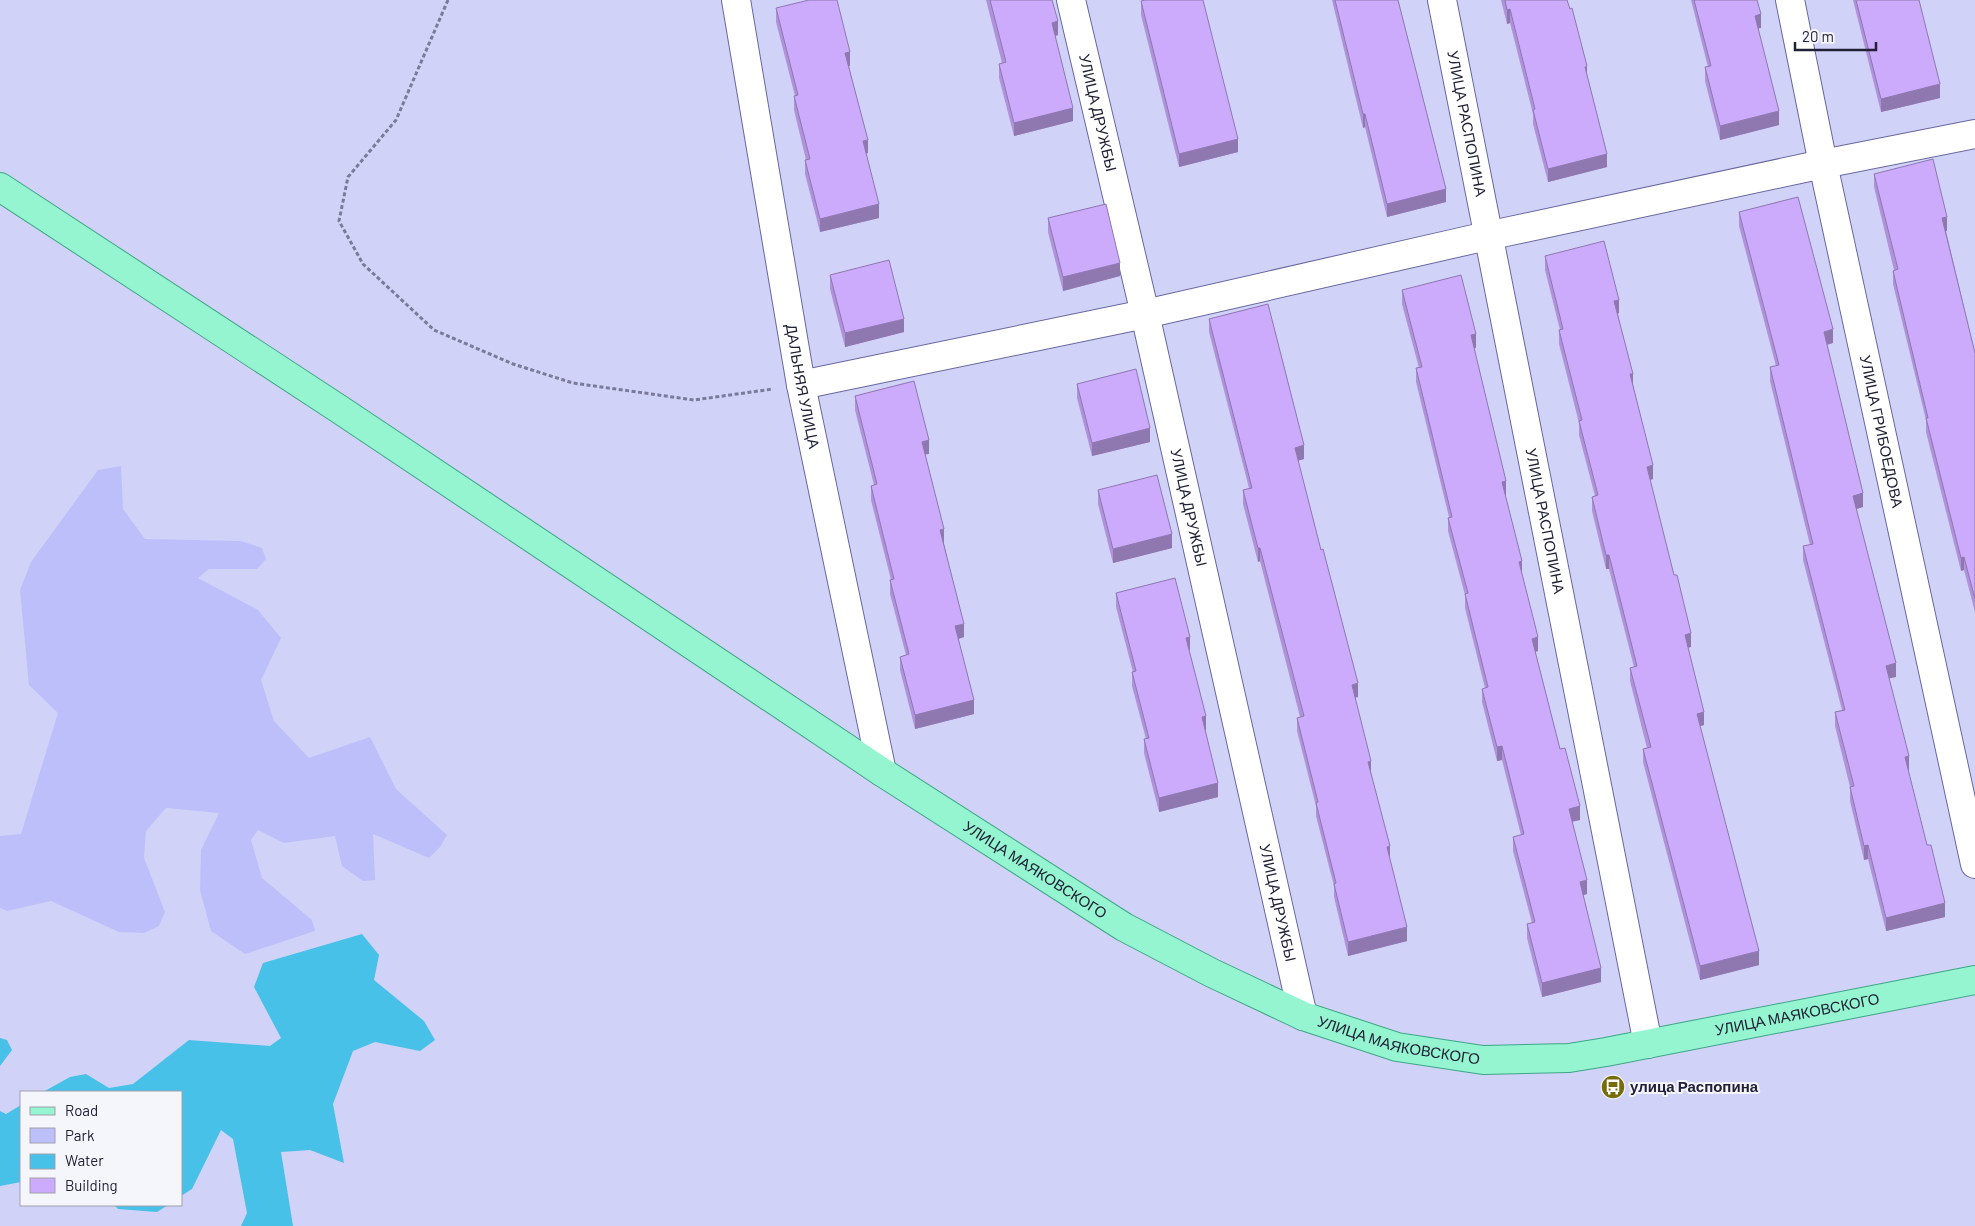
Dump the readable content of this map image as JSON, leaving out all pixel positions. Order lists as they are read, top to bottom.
{
  "streets": {
    "main road": ["УЛИЦА МАЯКОВСКОГО"],
    "street": [
      "УЛИЦА ДРУЖБЫ",
      "УЛИЦА РАСПОПИНА",
      "ДАЛЬНЯЯ УЛИЦА",
      "УЛИЦА ГРИБОЕДОВА"
    ]
  },
  "crossings": [
    ["УЛИЦА ДРУЖБЫ", "УЛИЦА МАЯКОВСКОГО"],
    ["УЛИЦА РАСПОПИНА", "УЛИЦА МАЯКОВСКОГО"],
    ["ДАЛЬНЯЯ УЛИЦА", "УЛИЦА МАЯКОВСКОГО"]
  ],
  "places": {
    "bus stop": ["улица Распопина"]
  },
  "legend": [
    "Road",
    "Park",
    "Water",
    "Building"
  ],
  "scale_bar": "20 m"
}
